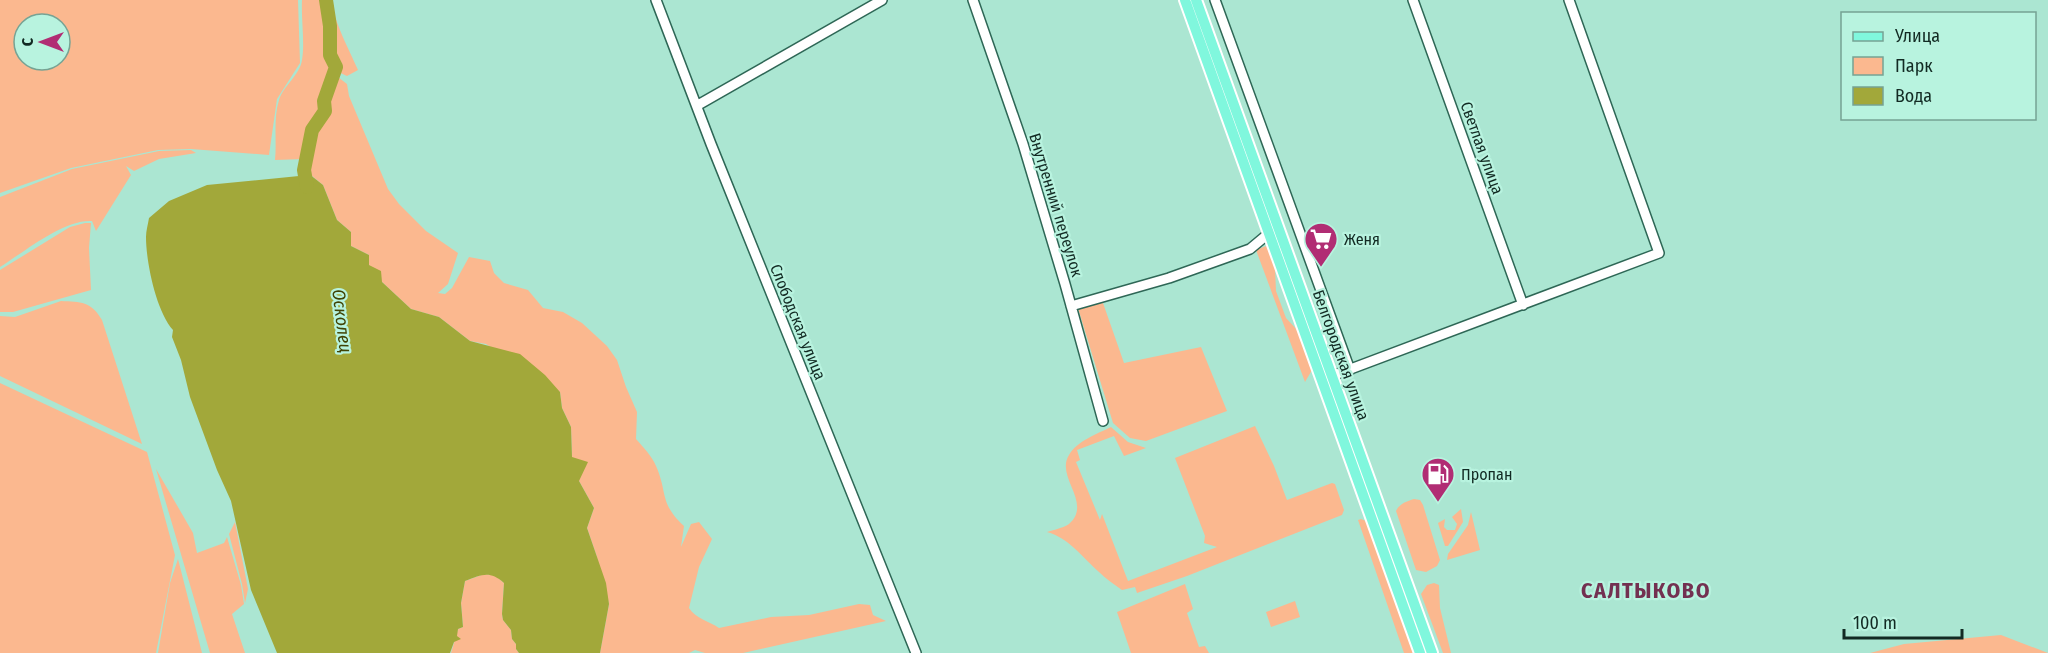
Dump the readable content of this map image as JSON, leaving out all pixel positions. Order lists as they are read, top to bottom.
{
  "streets": {
    "main road": ["Белгородская улица"],
    "street": ["Светлая улица", "Внутренний переулок", "Слободская улица"]
  },
  "districts": ["САЛТЫКОВО"],
  "water": ["Осколец"],
  "places": {
    "supermarket": ["Женя"],
    "fuel station": ["Пропан"]
  },
  "legend": ["Улица", "Парк", "Вода"],
  "scale_bar": "100 m",
  "north": "left"
}
